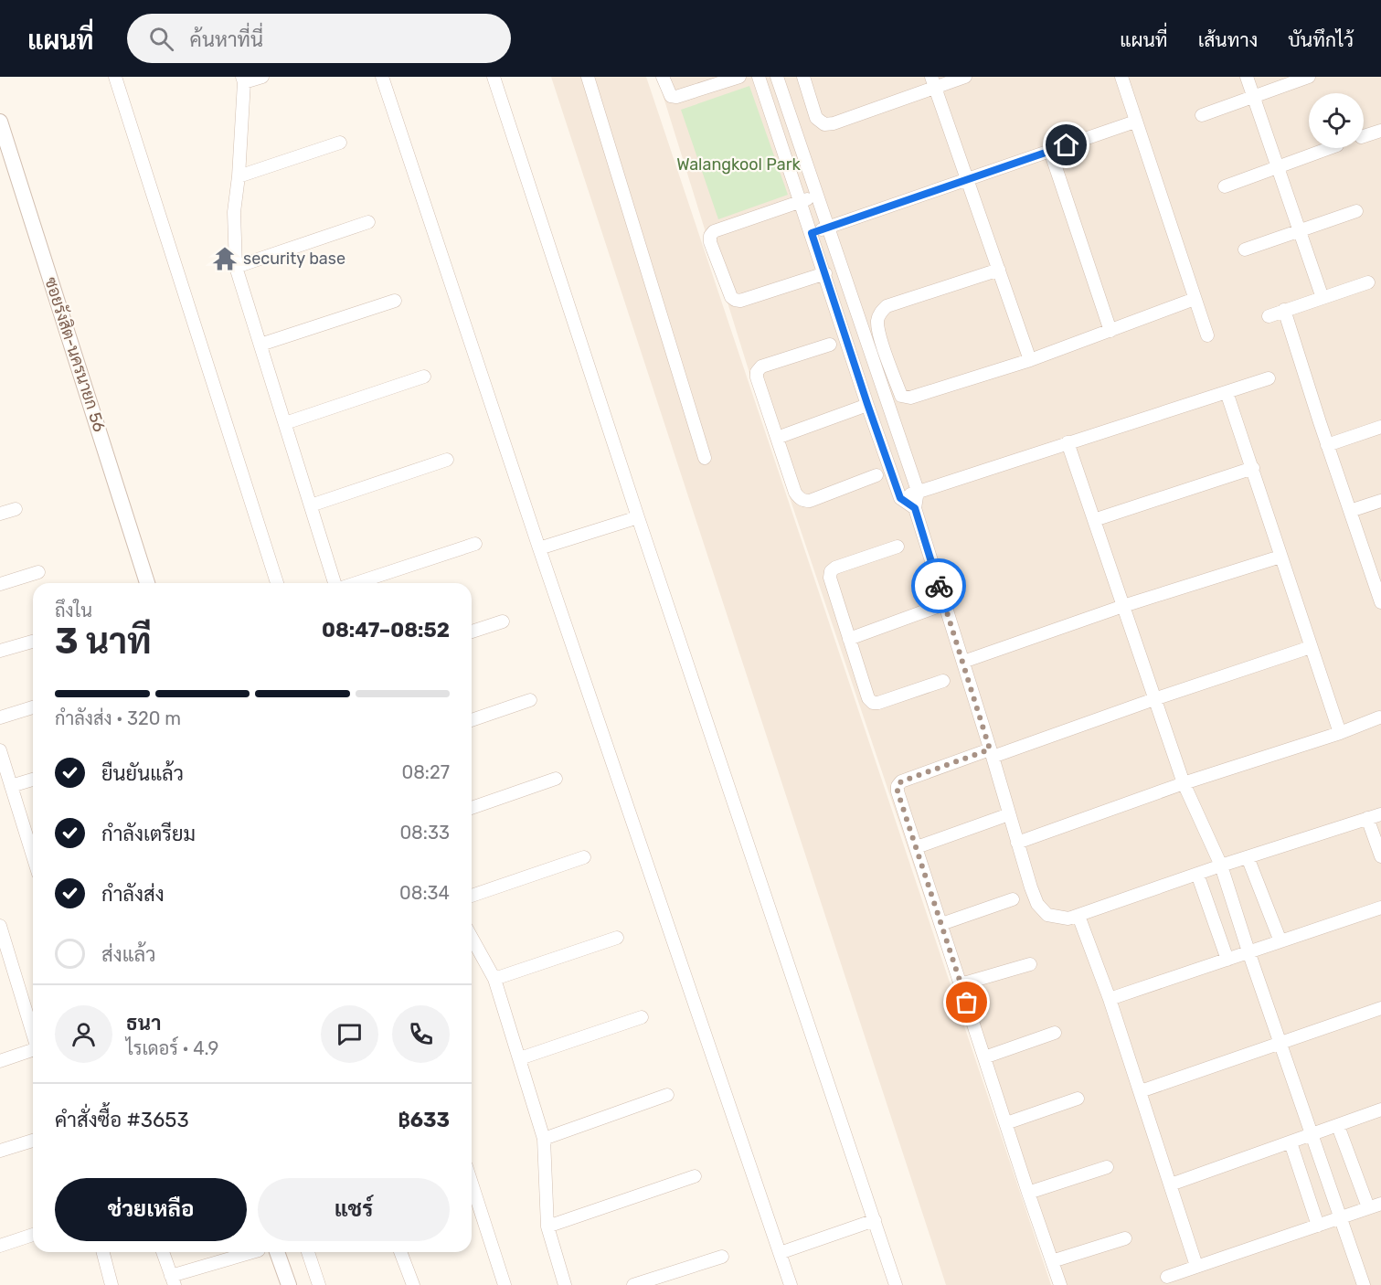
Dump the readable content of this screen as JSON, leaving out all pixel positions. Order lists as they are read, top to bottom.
{
  "streets": {
    "street": ["ซอยรังสิต-นครนายก 56"]
  },
  "parks": ["Walangkool Park"],
  "places": {
    "temple": ["security base"]
  },
  "page": {
    "header": "แผนที่",
    "search": "ค้นหาที่นี่",
    "nav": ["แผนที่", "เส้นทาง", "บันทึกไว้"],
    "heading": ["3 นาที", "ถึงใน", "08:47–08:52"],
    "panel": [
      "ธนา",
      "ไรเดอร์ · 4.9",
      "คำสั่งซื้อ #3653",
      "฿633"
    ],
    "bar": "กำลังส่ง · 320 m",
    "list": [
      ["ยืนยันแล้ว", "08:27"],
      ["กำลังเตรียม", "08:33"],
      ["กำลังส่ง", "08:34"],
      "ส่งแล้ว"
    ],
    "buttons": ["ช่วยเหลือ", "แชร์"]
  }
}
